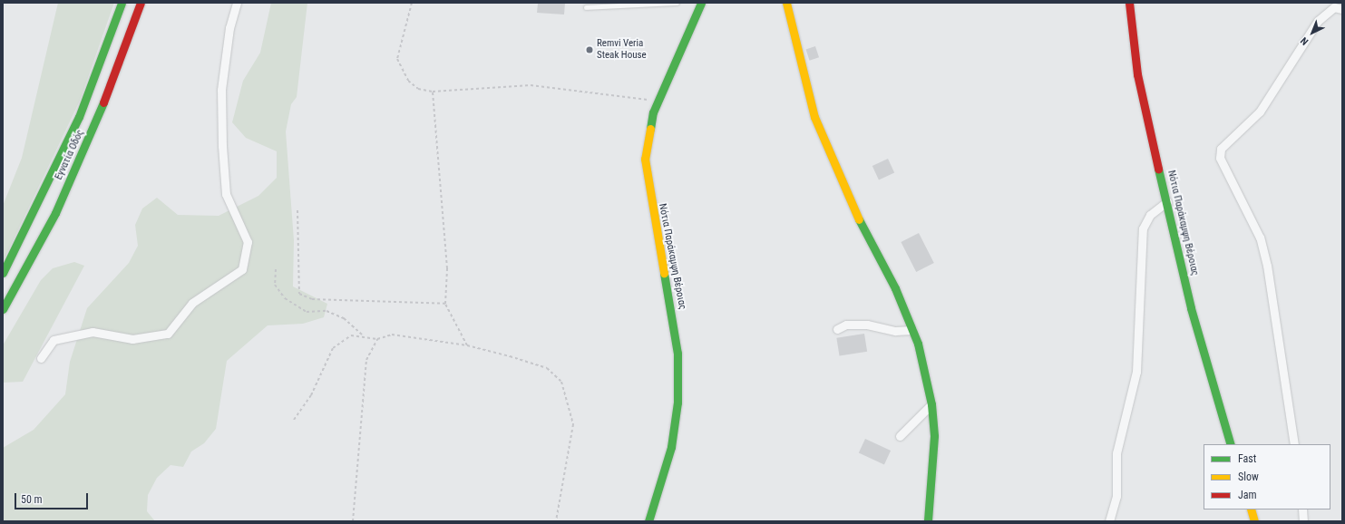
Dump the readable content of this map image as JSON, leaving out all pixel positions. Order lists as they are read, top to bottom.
{
  "streets": {
    "main road": ["Εγνατία Οδός", "Νότια Παράκαμψη Βέροιας"]
  },
  "places": ["Remvi Veria Steak House"],
  "legend": ["Fast", "Slow", "Jam"],
  "scale_bar": "50 m",
  "north": "bottom left"
}
